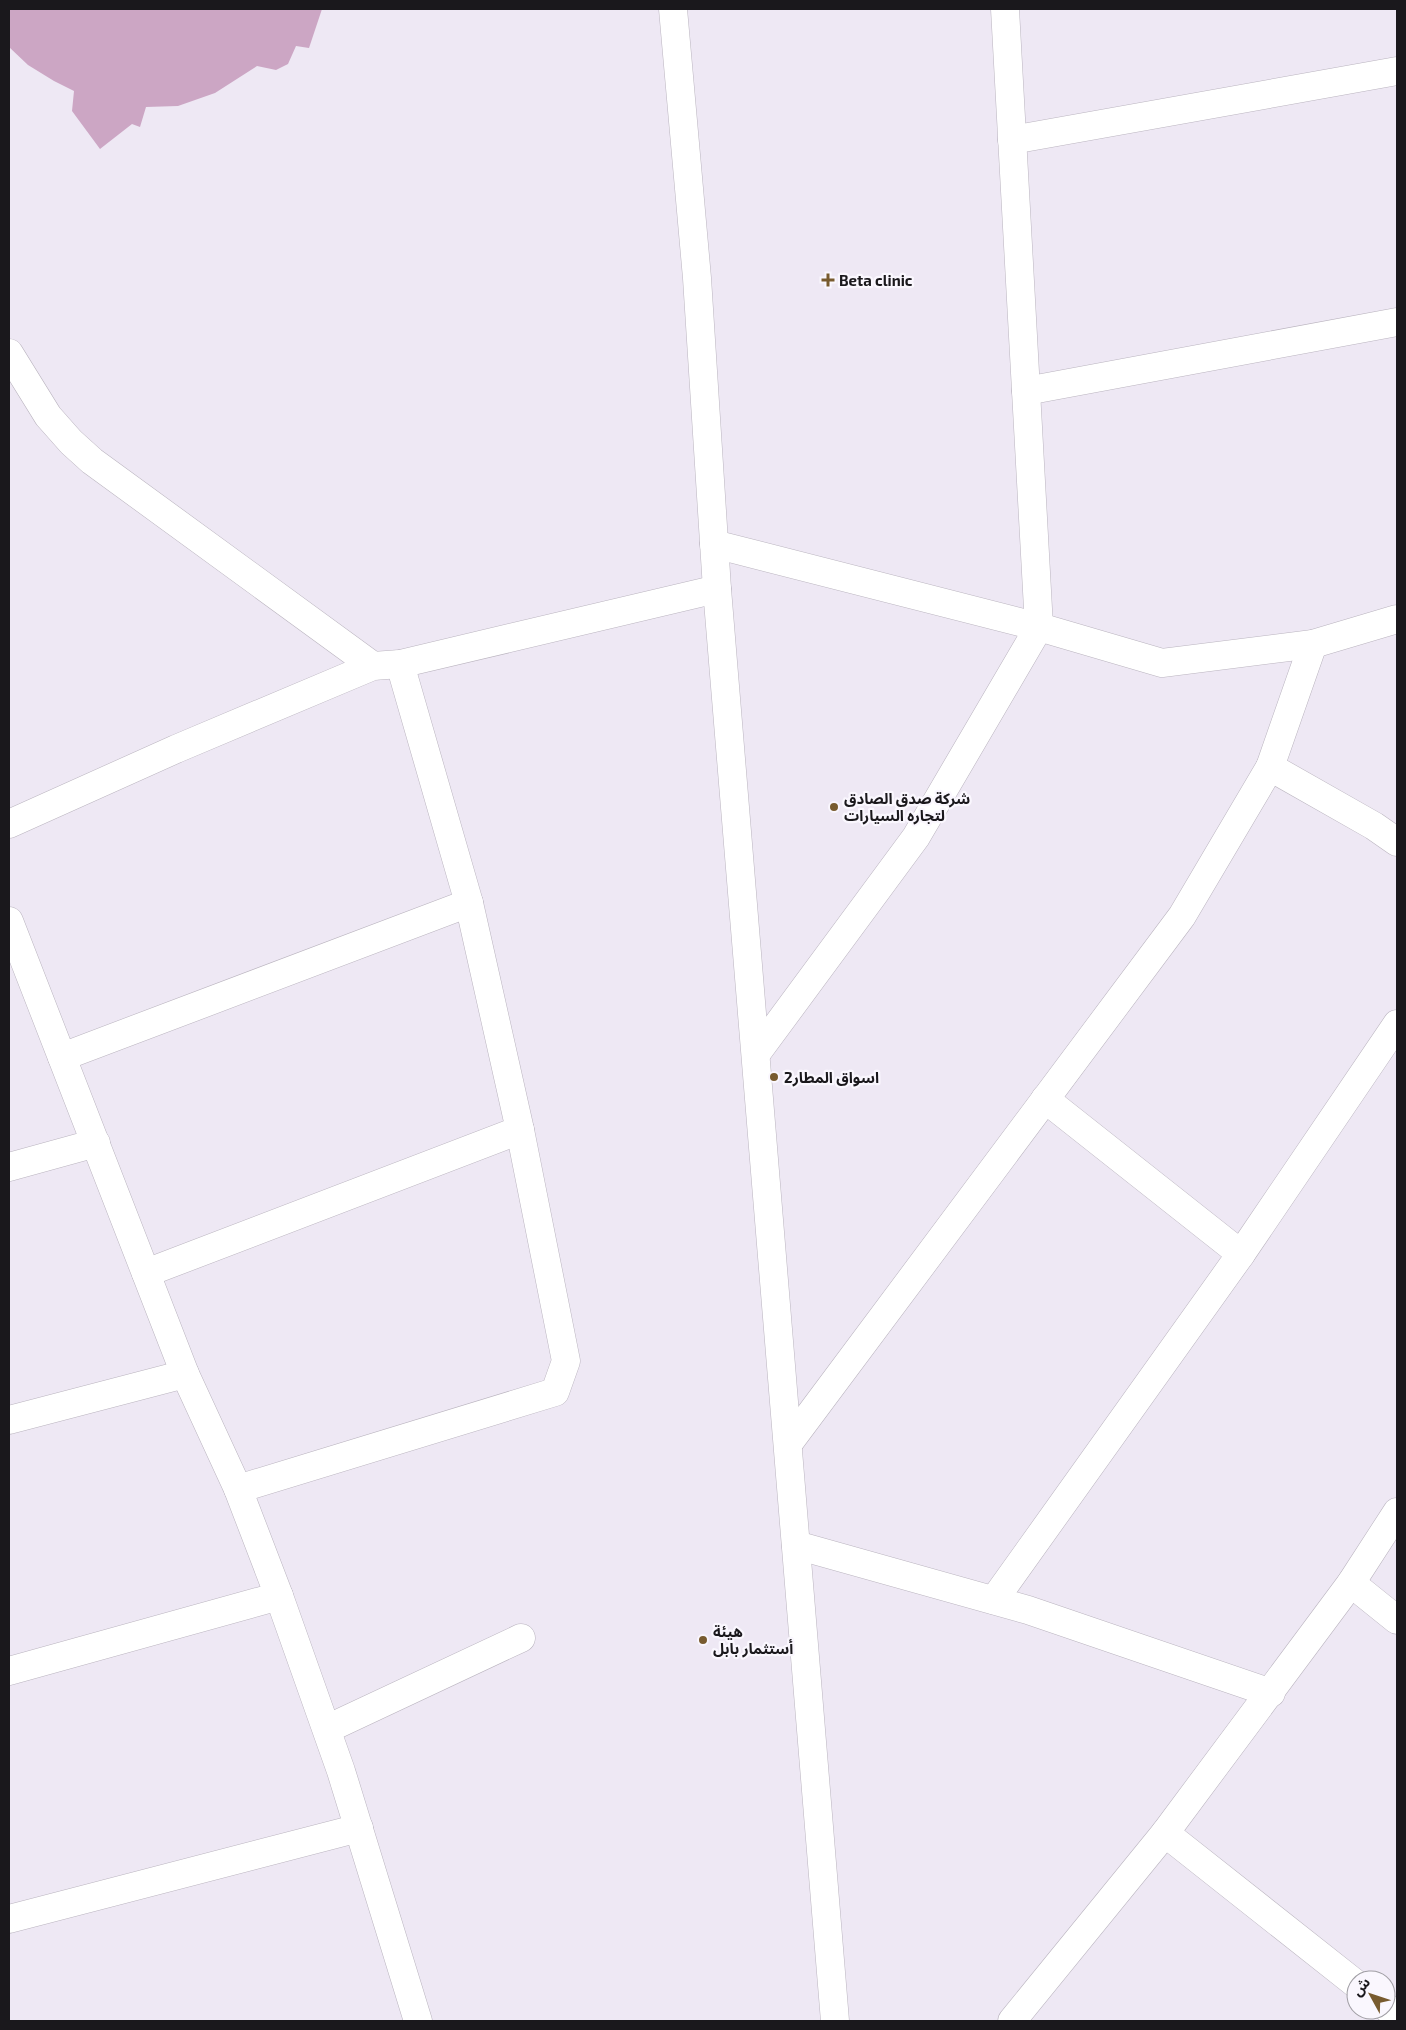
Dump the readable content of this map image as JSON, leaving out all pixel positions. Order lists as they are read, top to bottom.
{
  "places": {
    "health": ["Beta clinic"],
    "other": ["شركة صدق الصادق لتجاره السيارات", "اسواق المطار2", "هيئة أستثمار بابل"]
  },
  "north": "top left"
}
